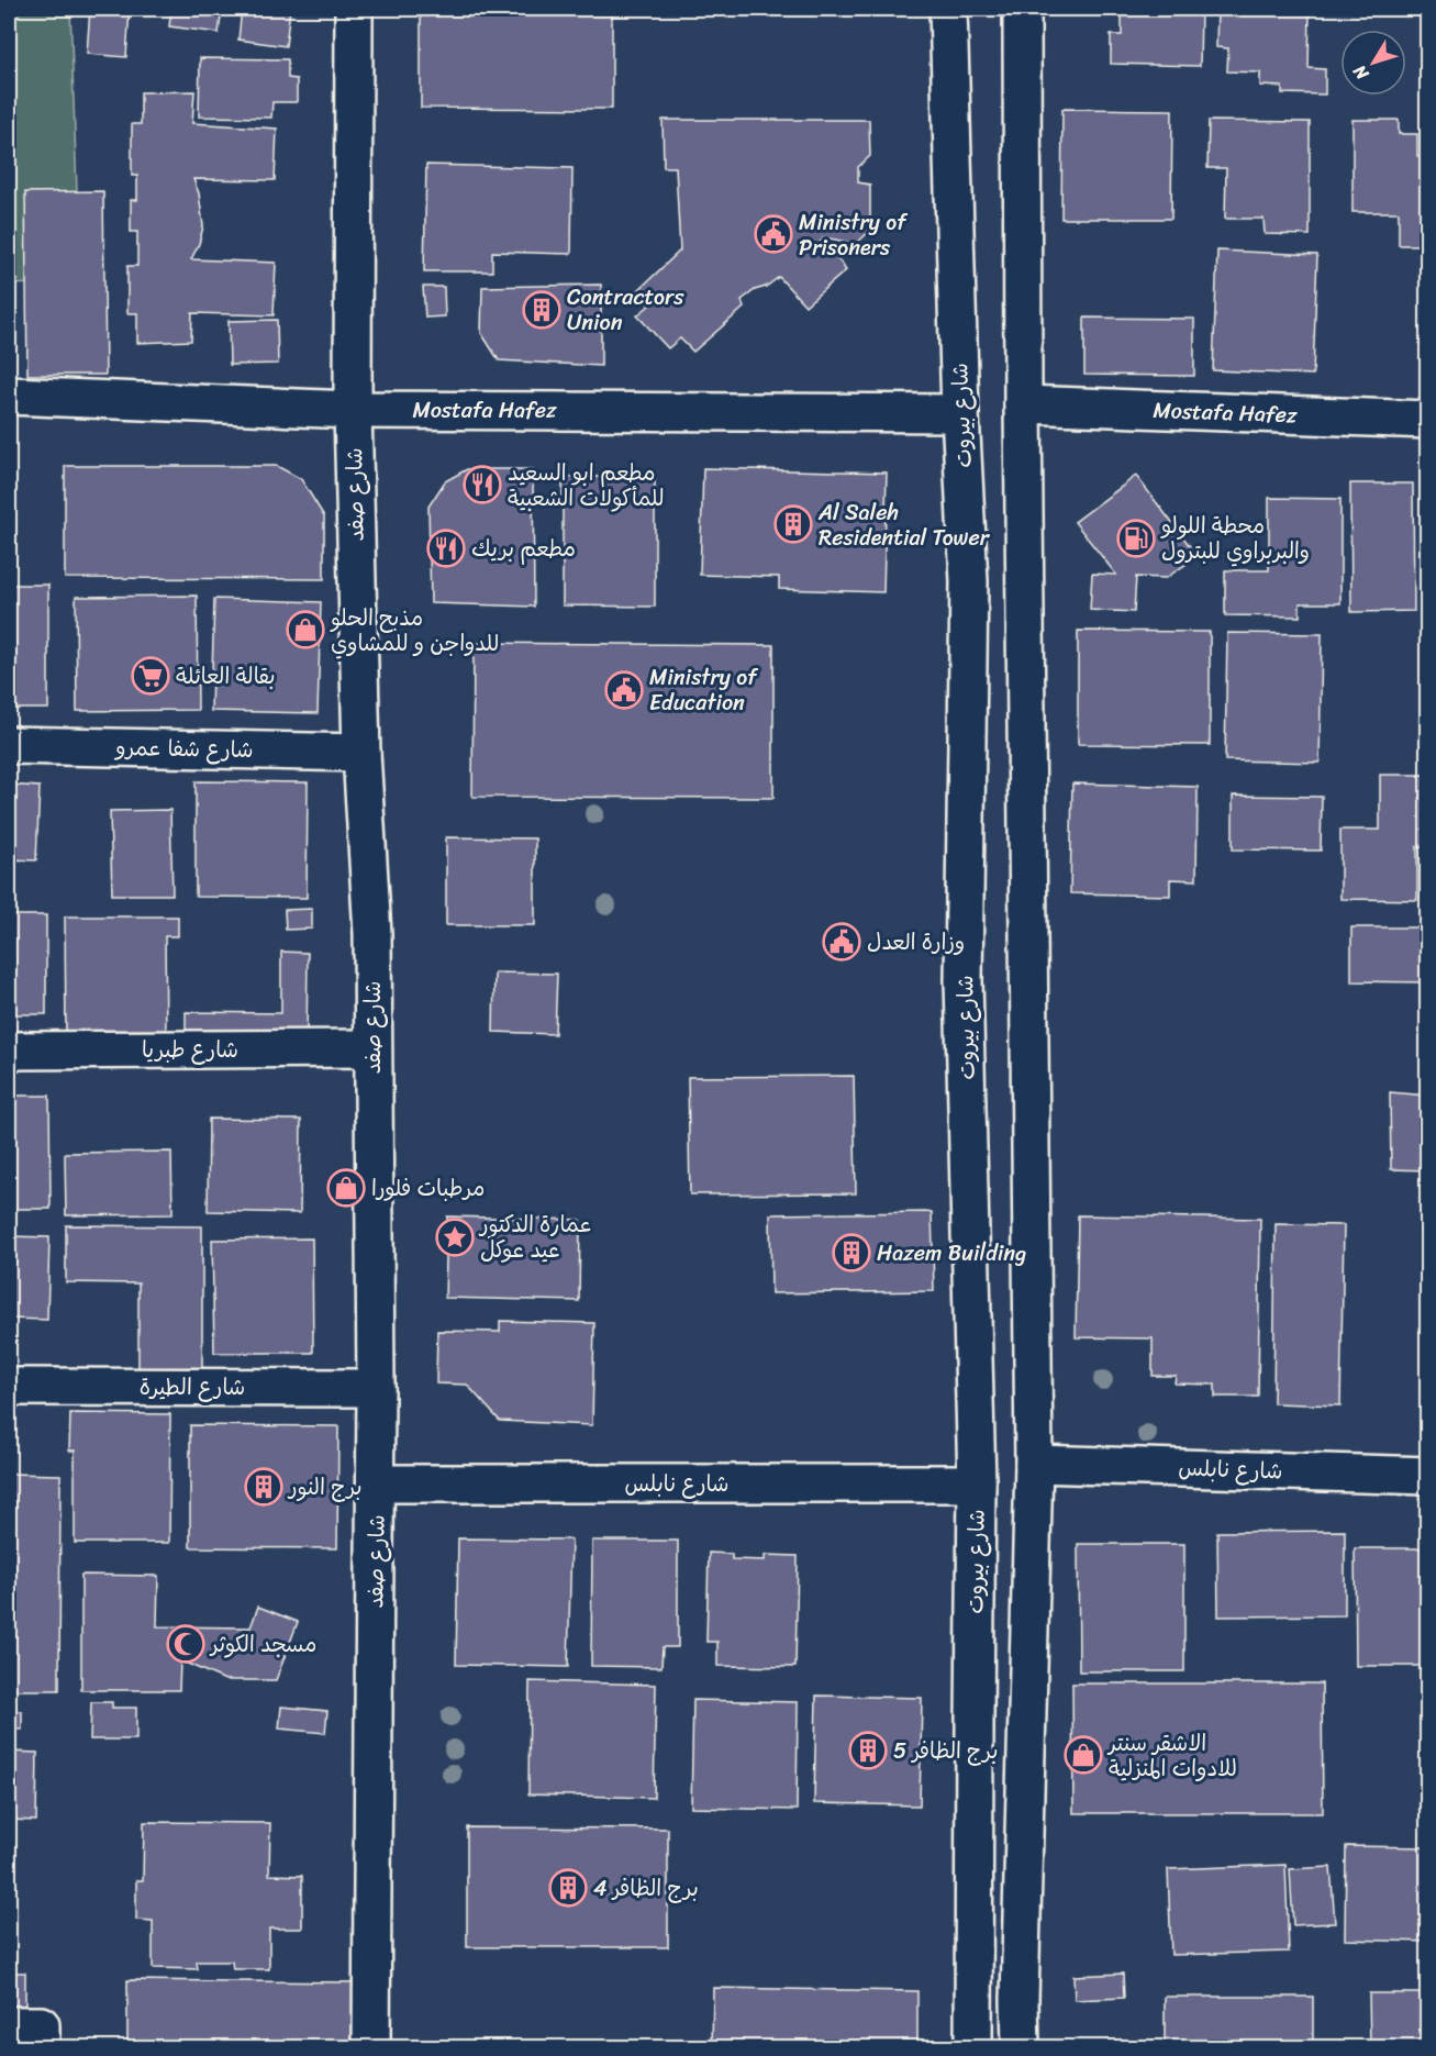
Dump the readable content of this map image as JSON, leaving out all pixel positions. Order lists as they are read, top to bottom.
{
  "streets": {
    "street": [
      "Mostafa Hafez",
      "شارع بيروت",
      "شارع صفد",
      "شارع شفا عمرو",
      "شارع طبريا",
      "شارع الطيرة",
      "شارع نابلس"
    ]
  },
  "crossings": [
    ["Mostafa Hafez", "شارع بيروت"],
    ["Mostafa Hafez", "شارع صفد"],
    ["شارع بيروت", "شارع نابلس"],
    ["شارع صفد", "شارع شفا عمرو"],
    ["شارع صفد", "شارع طبريا"],
    ["شارع صفد", "شارع الطيرة"],
    ["شارع صفد", "شارع نابلس"]
  ],
  "places": {
    "public building": ["Ministry of Prisoners", "Ministry of Education", "وزارة العدل"],
    "building": [
      "Contractors Union",
      "Al Saleh Residential Tower",
      "Hazem Building",
      "برج النور",
      "برج الظافر 5",
      "برج الظافر 4"
    ],
    "restaurant": ["مطعم ابو السعيد للمأكولات الشعبية", "مطعم بريك"],
    "fuel station": ["محطة اللولو والبربراوي للبترول"],
    "shop": ["مذبح الحلو للدواجن و للمشاوي", "مرطبات فلورا", "الاشقر سنتر للادوات المنزلية"],
    "supermarket": ["بقالة العائلة"],
    "place": ["عمارة الدكتور عيد عوكل"],
    "mosque": ["مسجد الكوثر"]
  },
  "north": "bottom left"
}
